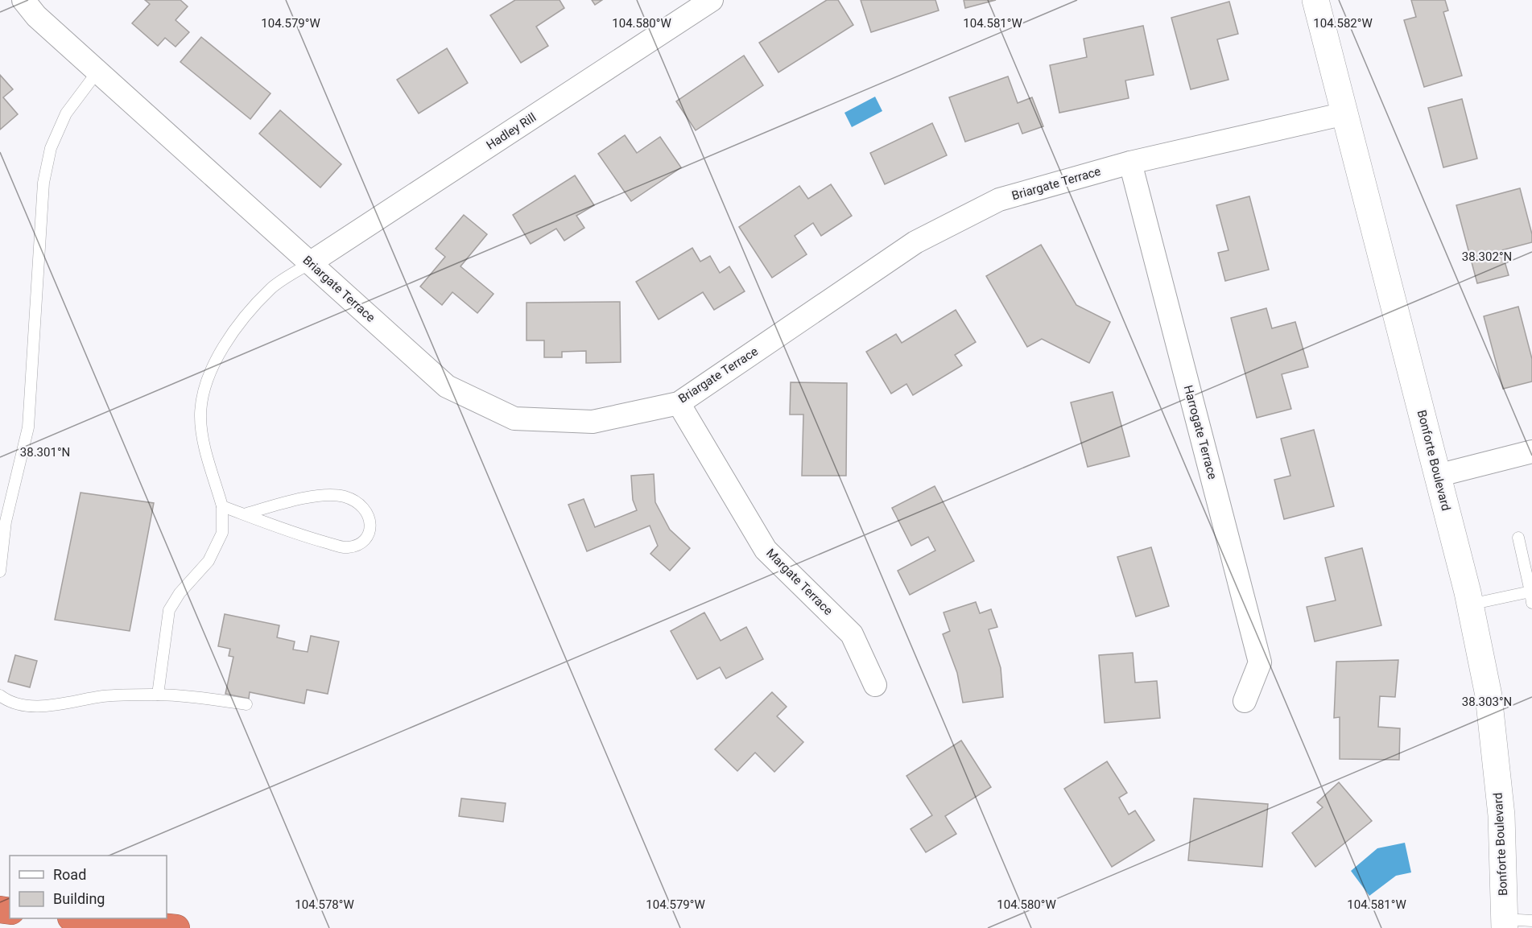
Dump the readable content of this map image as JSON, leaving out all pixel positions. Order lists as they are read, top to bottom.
{
  "streets": {
    "main road": ["Bonforte Boulevard"],
    "street": [
      "Hadley Rill",
      "Briargate Terrace",
      "Harrogate Terrace",
      "Margate Terrace"
    ]
  },
  "crossings": [
    ["Hadley Rill", "Briargate Terrace"],
    ["Briargate Terrace", "Harrogate Terrace"],
    ["Briargate Terrace", "Bonforte Boulevard"],
    ["Briargate Terrace", "Margate Terrace"]
  ],
  "legend": ["Road", "Building"],
  "coordinates": [
    "104.579°W",
    "104.580°W",
    "104.581°W",
    "104.582°W",
    "38.302°N",
    "38.301°N",
    "38.303°N",
    "104.578°W"
  ]
}
